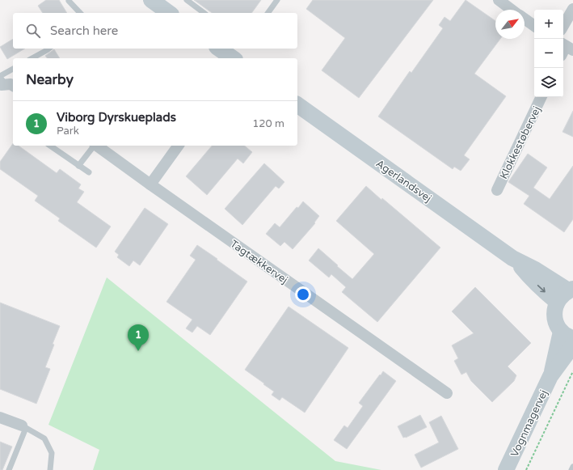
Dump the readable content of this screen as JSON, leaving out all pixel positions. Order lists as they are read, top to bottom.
{
  "streets": {
    "street": [
      "Klokkestøbervej",
      "Agerlandsvej",
      "Tagtækkervej",
      "Vognmagervej"
    ]
  },
  "north": "top right",
  "page": {
    "map_buttons": ["+", "−"],
    "search": "Search here",
    "heading": "Nearby",
    "list": [
      {
        "mark": "1",
        "name": "Viborg Dyrskueplads",
        "note": "Park",
        "value": "120 m"
      }
    ],
    "pins": "1"
  }
}
